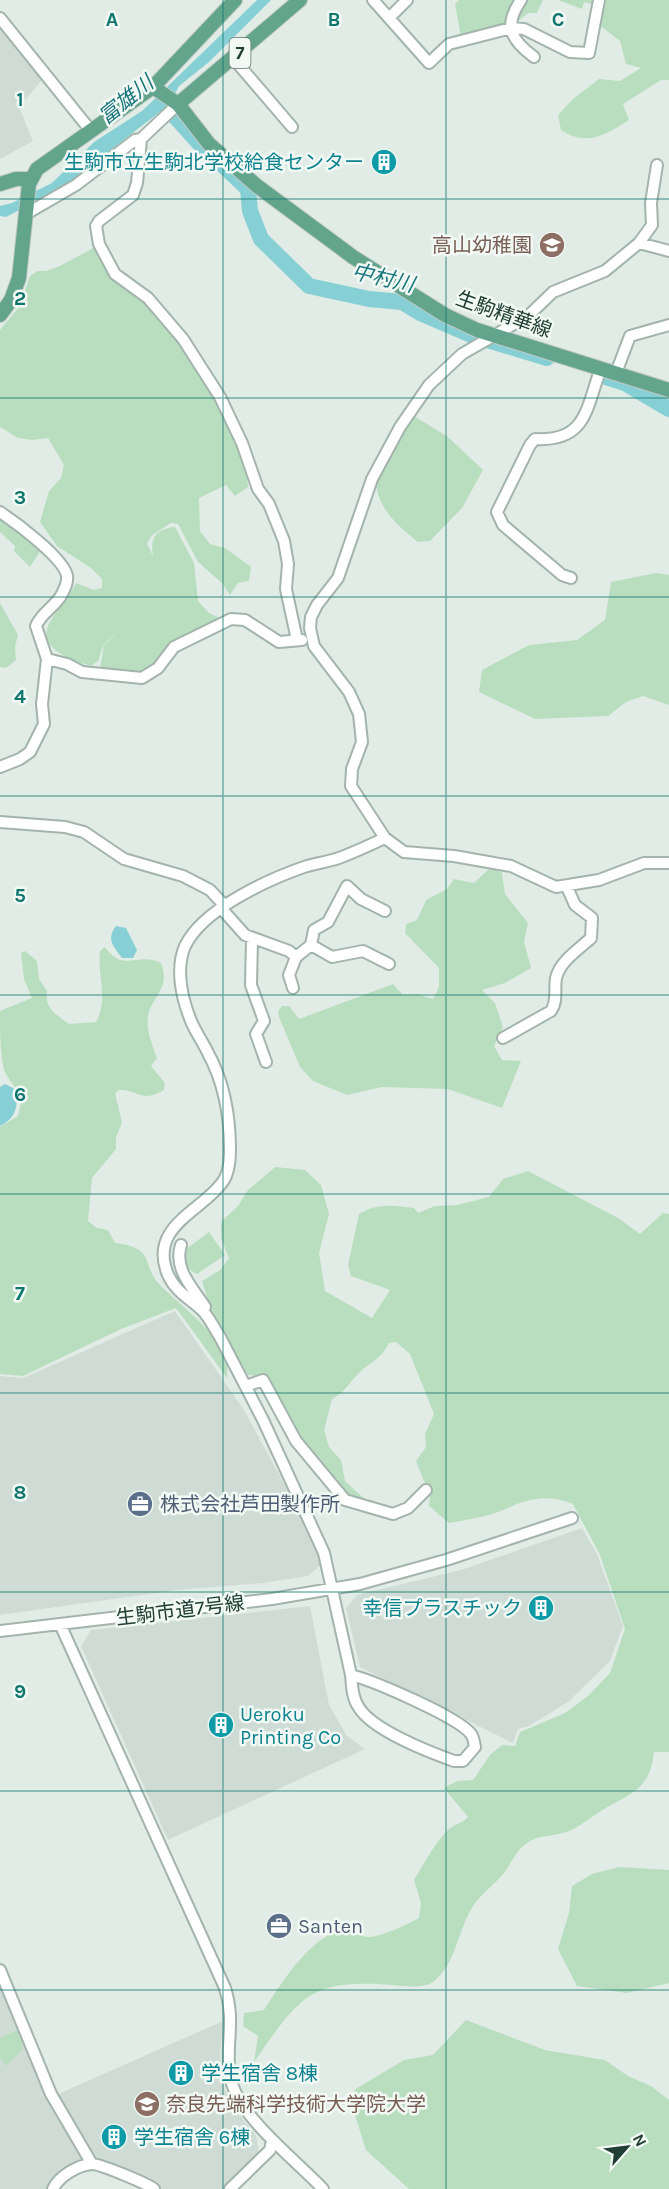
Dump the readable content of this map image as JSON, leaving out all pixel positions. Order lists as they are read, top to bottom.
{
  "streets": {
    "main road": ["7", "生駒精華線"],
    "street": ["生駒市道7号線"]
  },
  "crossings": [
    ["7", "生駒精華線"]
  ],
  "water": ["富雄川", "中村川"],
  "places": {
    "building": [
      "生駒市立生駒北学校給食センター",
      "幸信プラスチック",
      "Ueroku Printing Co",
      "学生宿舎 8棟",
      "学生宿舎 6棟"
    ],
    "school or university": ["高山幼稚園", "奈良先端科学技術大学院大学"],
    "office": ["株式会社芦田製作所", "Santen"]
  },
  "north": "top right",
  "grid": {
    "columns": ["A", "B", "C"],
    "rows": [
      "1",
      "2",
      "3",
      "4",
      "5",
      "6",
      "7",
      "8",
      "9"
    ]
  }
}
